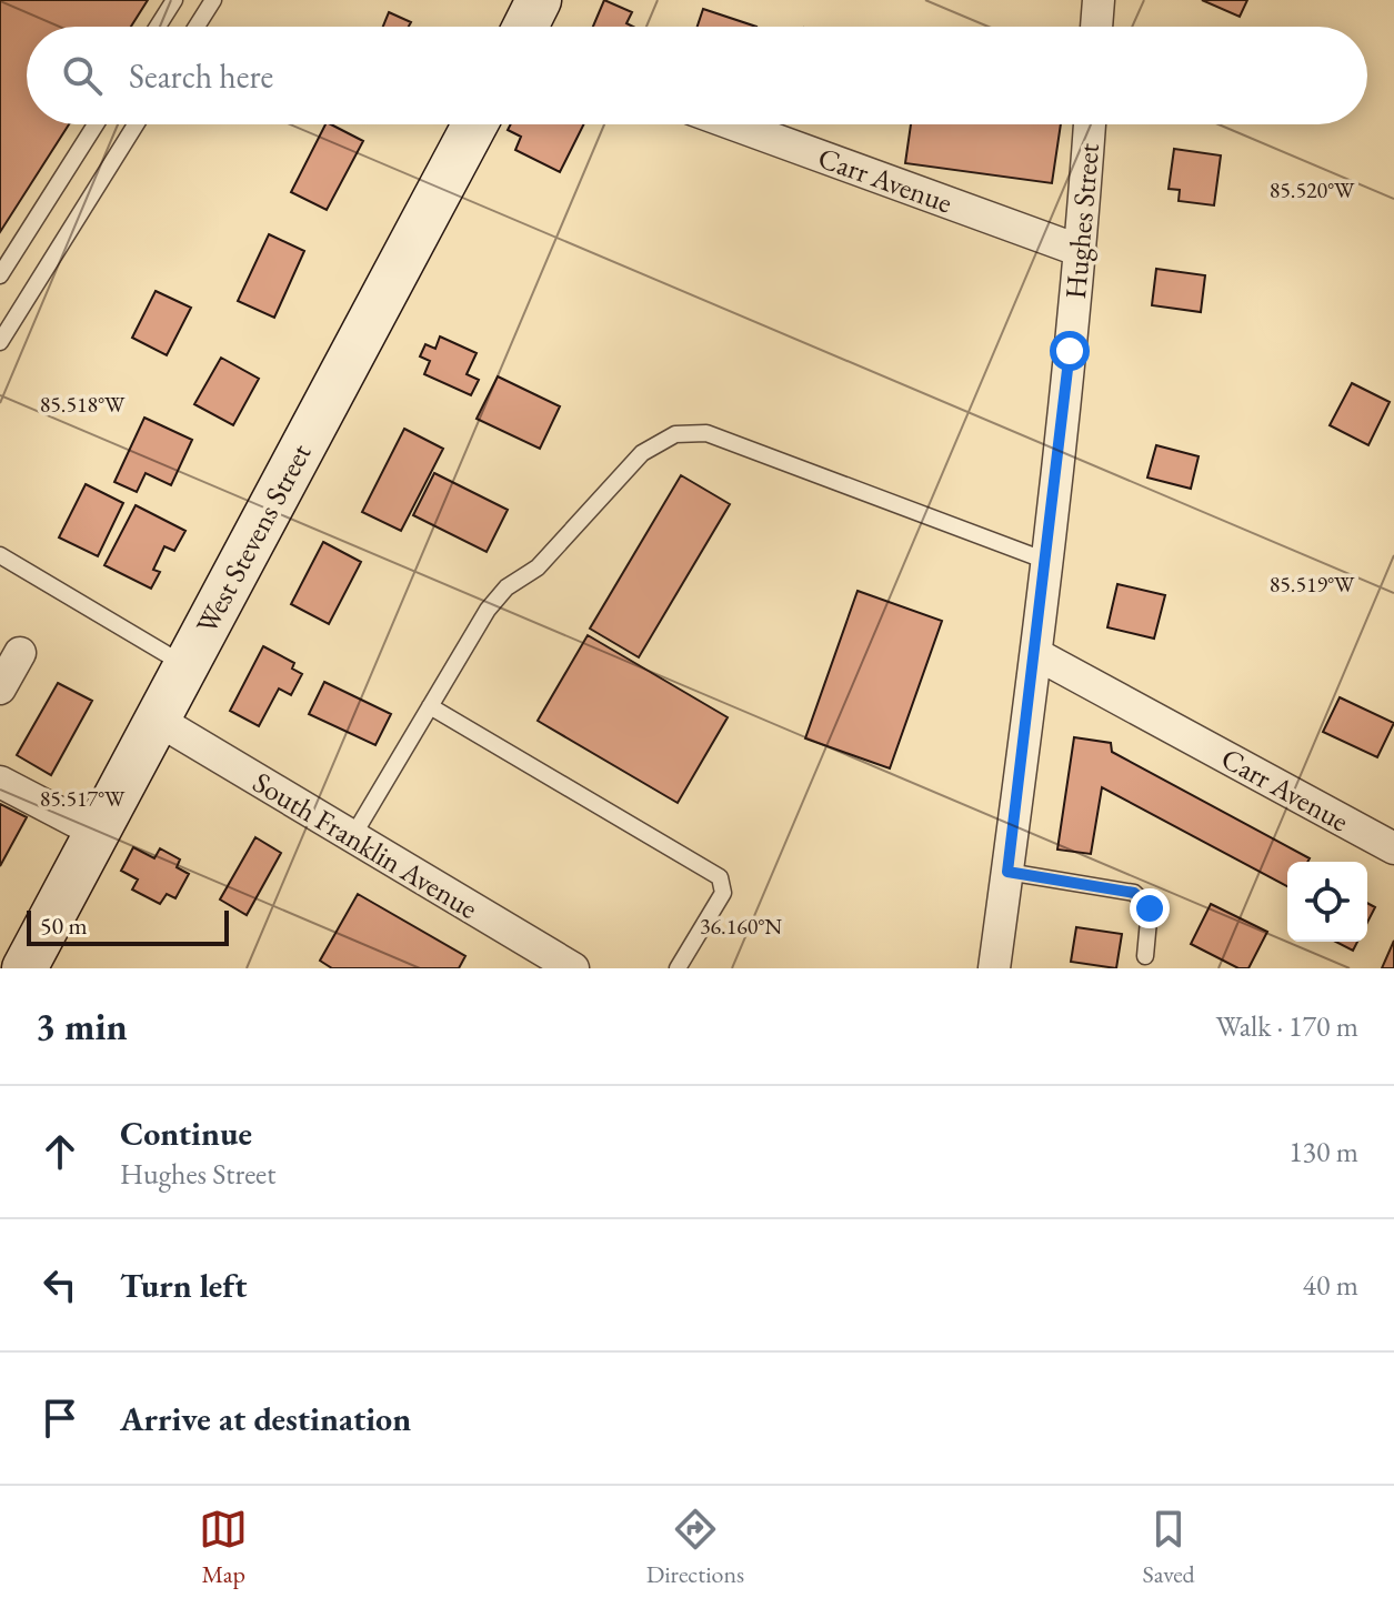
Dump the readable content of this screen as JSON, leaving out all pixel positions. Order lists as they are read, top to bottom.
{
  "streets": {
    "street": [
      "Carr Avenue",
      "Hughes Street",
      "West Stevens Street",
      "South Franklin Avenue"
    ]
  },
  "crossings": [
    ["Carr Avenue", "Hughes Street"],
    ["West Stevens Street", "South Franklin Avenue"]
  ],
  "scale_bar": "50 m",
  "page": {
    "search": "Search here",
    "scale": "50 m",
    "heading": ["3 min", "Walk · 170 m"],
    "list": [
      ["Continue", "Hughes Street", "130 m"],
      ["Turn left", "40 m"],
      "Arrive at destination"
    ],
    "nav": ["Map", "Directions", "Saved"]
  },
  "coordinates": [
    "85.520°W",
    "85.518°W",
    "85.519°W",
    "85.517°W",
    "36.160°N"
  ]
}
